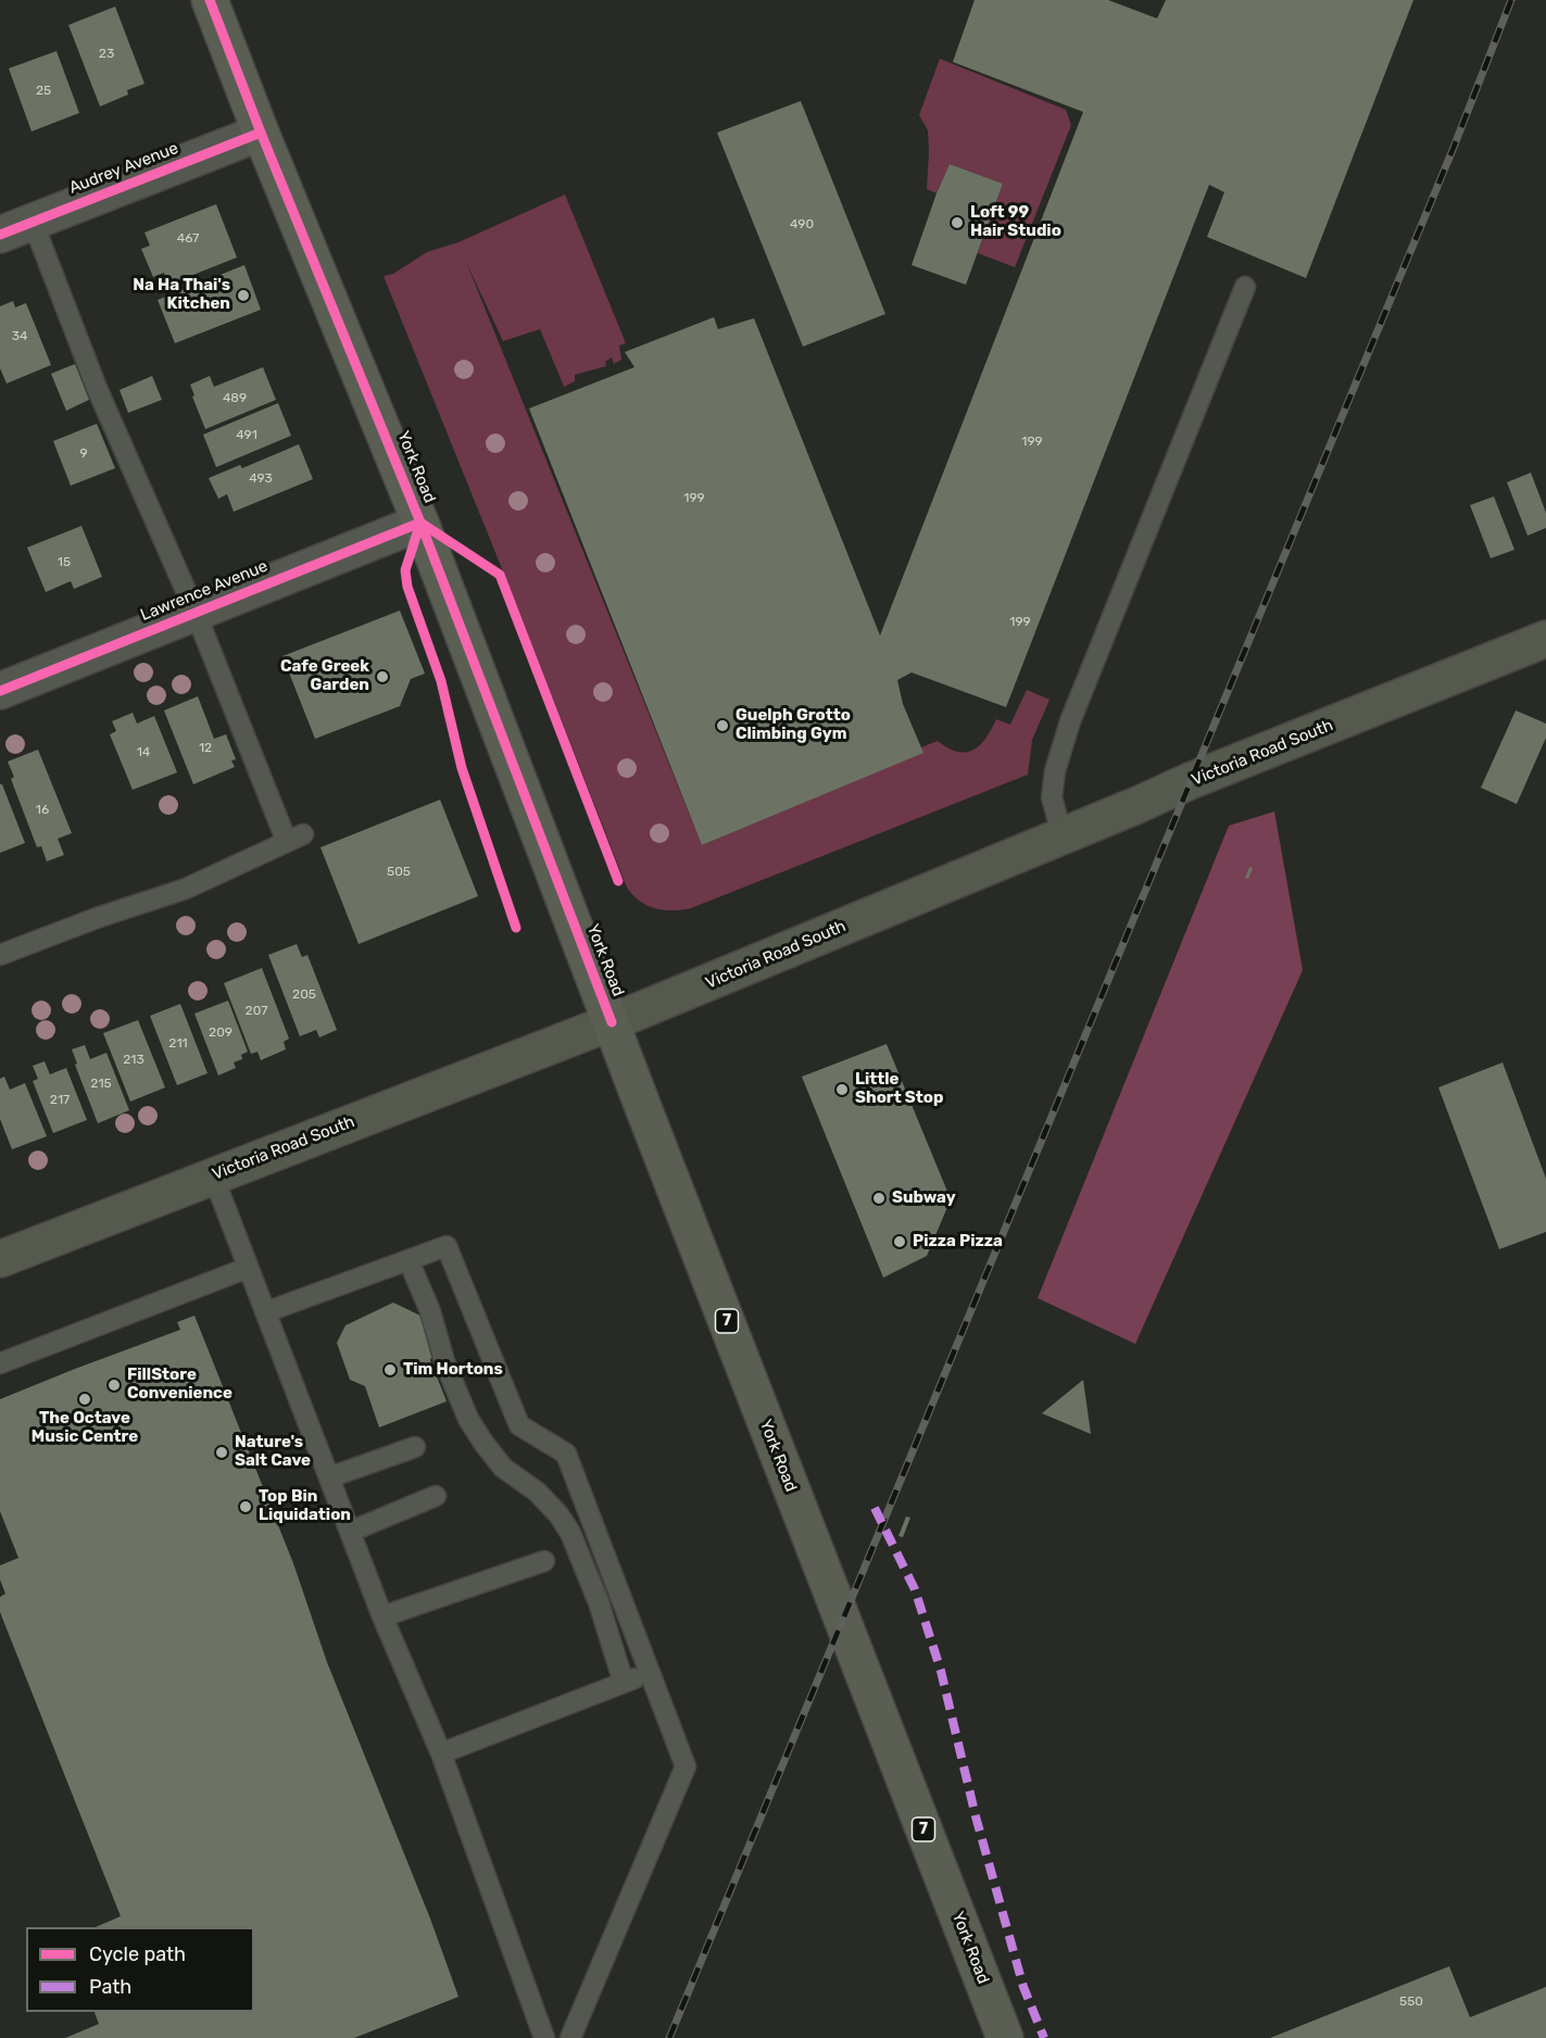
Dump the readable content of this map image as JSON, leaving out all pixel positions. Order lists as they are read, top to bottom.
{
  "streets": {
    "main road": ["York Road", "Victoria Road South", "7"],
    "street": ["Audrey Avenue", "Lawrence Avenue"]
  },
  "crossings": [
    ["Audrey Avenue", "York Road"],
    ["York Road", "Lawrence Avenue"],
    ["York Road", "Victoria Road South"]
  ],
  "places": [
    "Loft 99 Hair Studio",
    "Na Ha Thai's Kitchen",
    "Cafe Greek Garden",
    "Guelph Grotto Climbing Gym",
    "Little Short Stop",
    "Subway",
    "Pizza Pizza",
    "Tim Hortons",
    "FillStore Convenience",
    "The Octave Music Centre",
    "Nature's Salt Cave",
    "Top Bin Liquidation"
  ],
  "house_numbers": [
    "23",
    "25",
    "490",
    "467",
    "34",
    "489",
    "491",
    "199",
    "9",
    "493",
    "199",
    "15",
    "199",
    "12",
    "14",
    "16",
    "505",
    "205",
    "207",
    "209",
    "211",
    "213",
    "215",
    "217",
    "550"
  ],
  "legend": ["Cycle path", "Path"]
}
